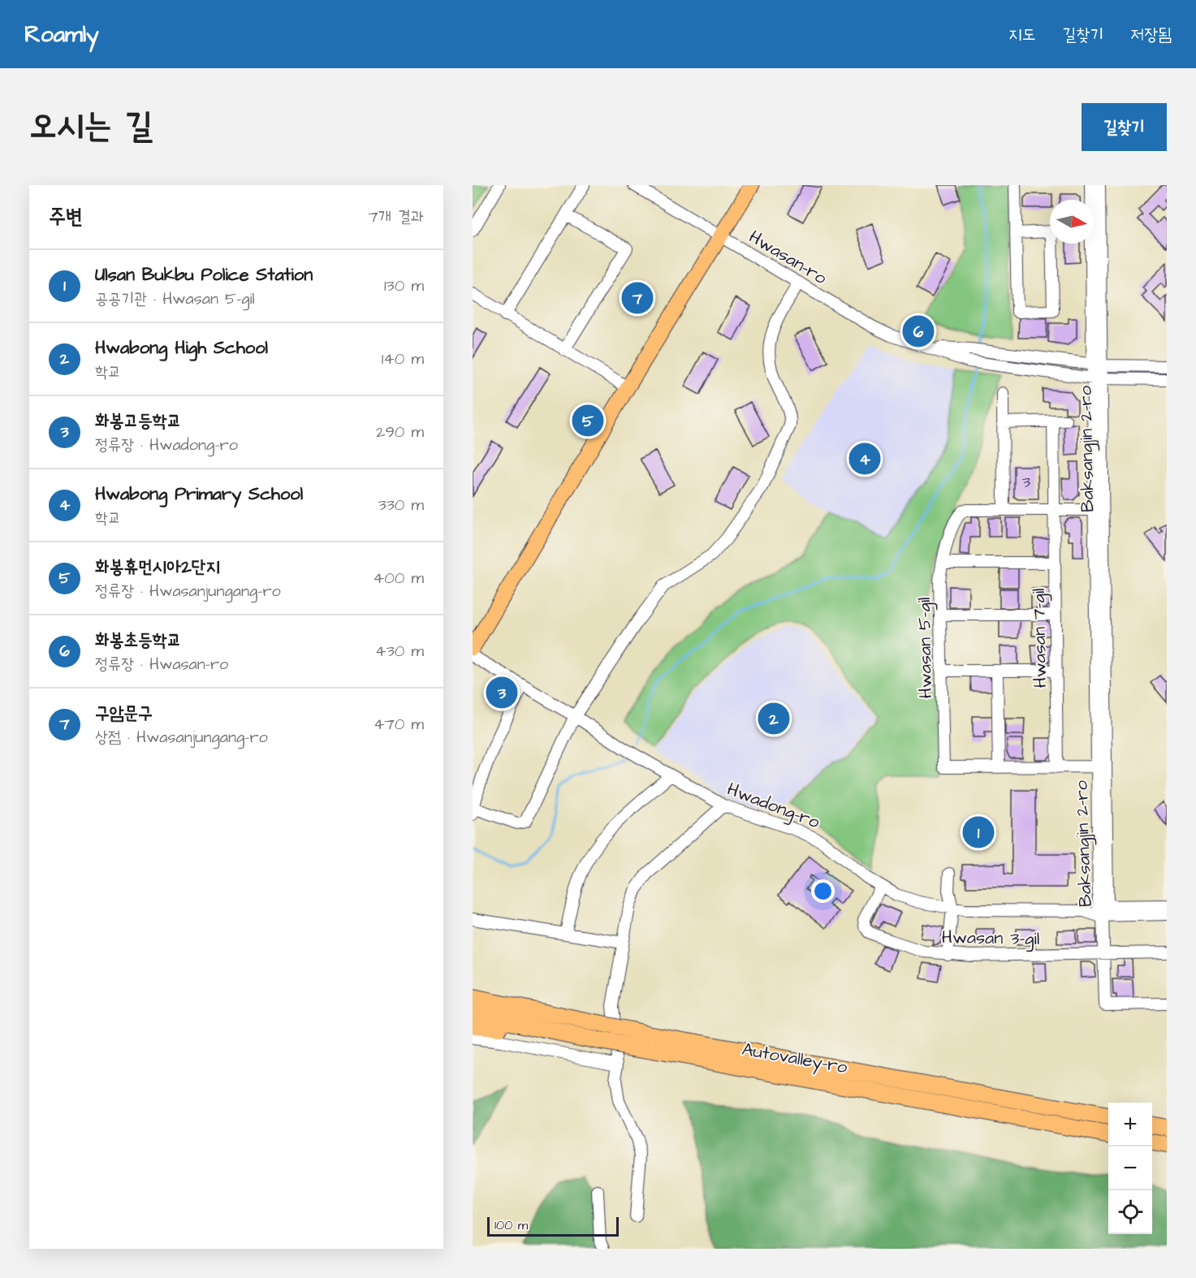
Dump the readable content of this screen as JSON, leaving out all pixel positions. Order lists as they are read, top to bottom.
{
  "streets": {
    "highway": ["Autovalley-ro"],
    "street": [
      "Hwasan-ro",
      "Baksangjin 2-ro",
      "Hwasan 7-gil",
      "Hwasan 5-gil",
      "Hwadong-ro",
      "Hwasan 3-gil"
    ]
  },
  "crossings": [
    ["Hwasan-ro", "Baksangjin 2-ro"],
    ["Baksangjin 2-ro", "Hwasan 5-gil"],
    ["Baksangjin 2-ro", "Hwadong-ro"],
    ["Baksangjin 2-ro", "Hwasan 3-gil"],
    ["Hwasan 7-gil", "Hwasan 5-gil"],
    ["Hwadong-ro", "Hwasan 3-gil"]
  ],
  "house_numbers": ["3"],
  "scale_bar": "100 m",
  "north": "right",
  "page": {
    "header": "Roamly",
    "nav": ["지도", "길찾기", "저장됨"],
    "title": "오시는 길",
    "buttons": "길찾기",
    "heading": ["주변", "7개 결과"],
    "list": [
      {
        "mark": "1",
        "name": "Ulsan Bukbu Police Station",
        "note": "공공기관 · Hwasan 5-gil",
        "value": "130 m"
      },
      {
        "mark": "2",
        "name": "Hwabong High School",
        "note": "학교",
        "value": "140 m"
      },
      {
        "mark": "3",
        "name": "화봉고등학교",
        "note": "정류장 · Hwadong-ro",
        "value": "290 m"
      },
      {
        "mark": "4",
        "name": "Hwabong Primary School",
        "note": "학교",
        "value": "330 m"
      },
      {
        "mark": "5",
        "name": "화봉휴먼시아2단지",
        "note": "정류장 · Hwasanjungang-ro",
        "value": "400 m"
      },
      {
        "mark": "6",
        "name": "화봉초등학교",
        "note": "정류장 · Hwasan-ro",
        "value": "430 m"
      },
      {
        "mark": "7",
        "name": "구암문구",
        "note": "상점 · Hwasanjungang-ro",
        "value": "470 m"
      }
    ],
    "pins": [
      "7",
      "6",
      "5",
      "4",
      "3",
      "2",
      "1"
    ],
    "map_buttons": ["+", "−"],
    "scale": "100 m"
  }
}
